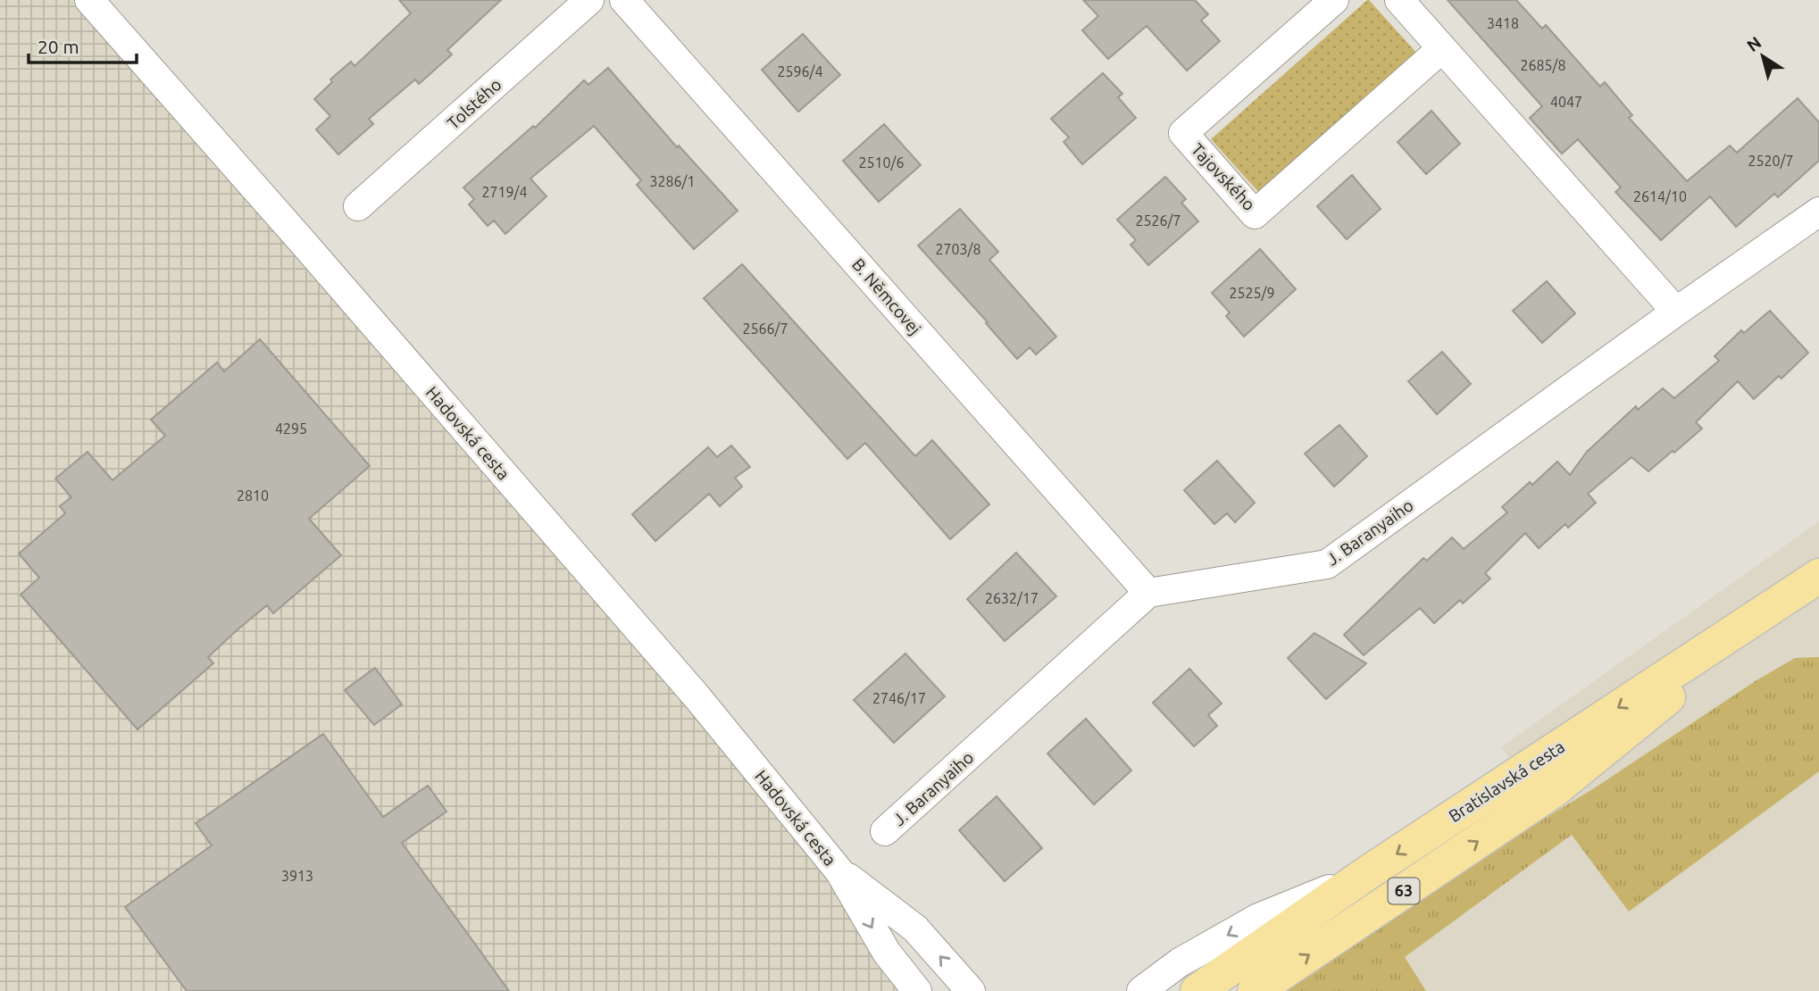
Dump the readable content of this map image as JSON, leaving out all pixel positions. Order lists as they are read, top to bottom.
{
  "streets": {
    "main road": ["Bratislavská cesta", "63"],
    "street": [
      "Tolstého",
      "Tajovského",
      "B. Němcovej",
      "Hadovská cesta",
      "J. Baranyaiho"
    ]
  },
  "crossings": [
    ["B. Němcovej", "J. Baranyaiho"]
  ],
  "house_numbers": [
    "3418",
    "2685/8",
    "2596/4",
    "4047",
    "2520/7",
    "2510/6",
    "3286/1",
    "2719/4",
    "2614/10",
    "2526/7",
    "2703/8",
    "2525/9",
    "2566/7",
    "4295",
    "2810",
    "2632/17",
    "2746/17",
    "3913"
  ],
  "scale_bar": "20 m",
  "north": "top left"
}
